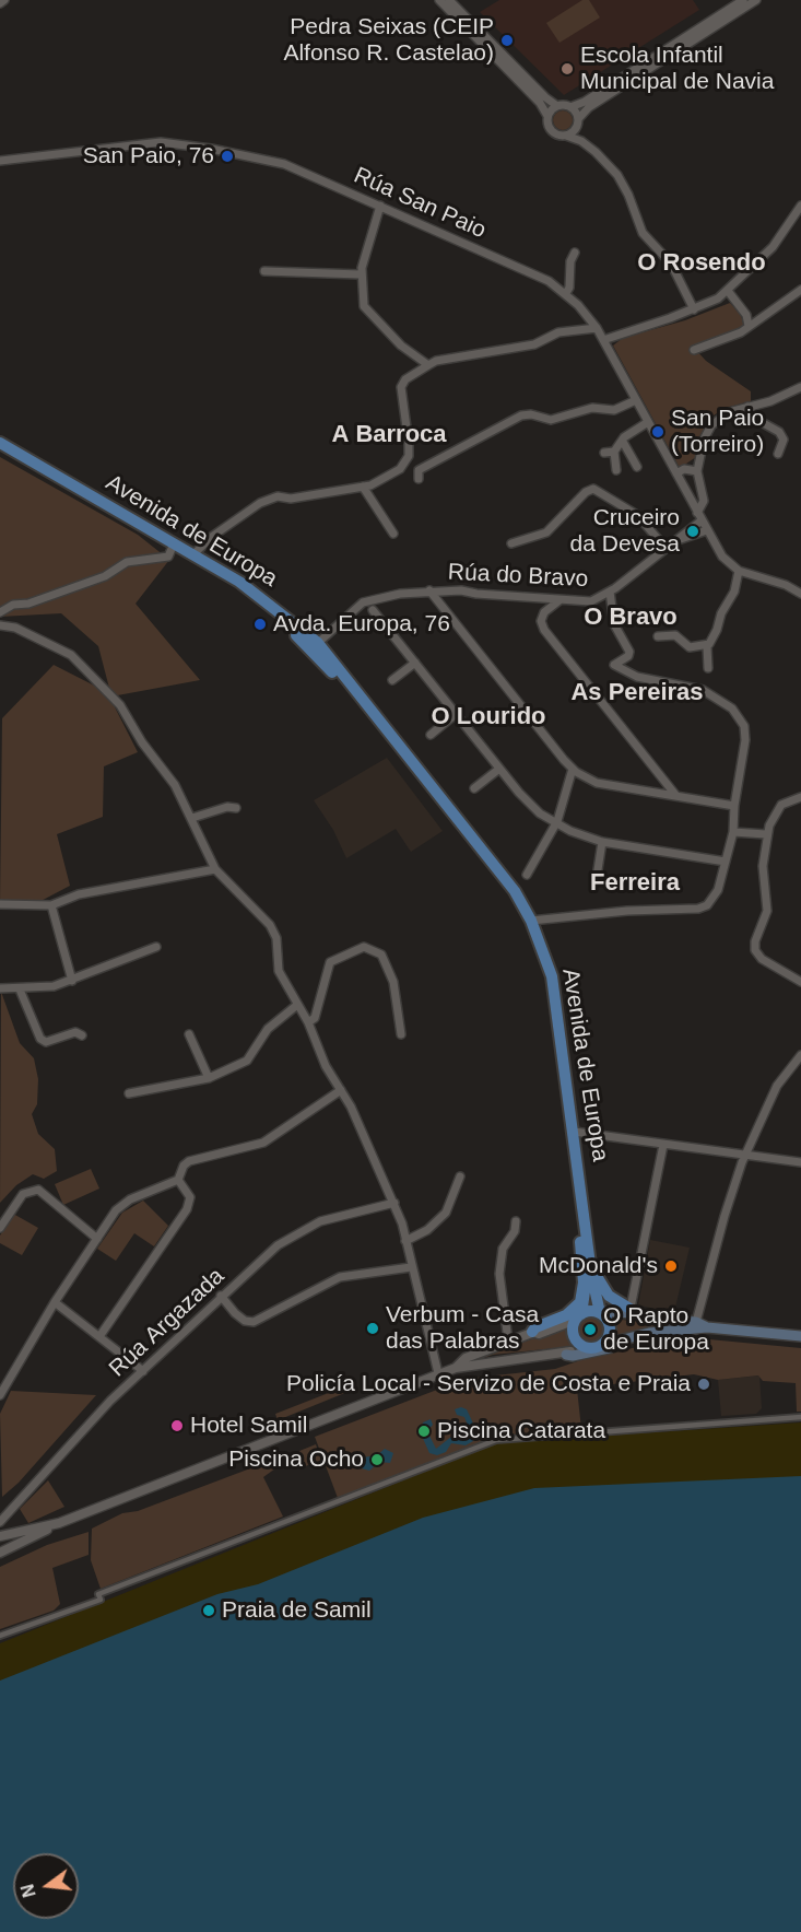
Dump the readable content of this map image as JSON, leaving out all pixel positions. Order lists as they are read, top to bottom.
{
  "streets": {
    "main road": ["Avenida de Europa"],
    "street": ["Rúa San Paio", "Rúa do Bravo", "Rúa Argazada"]
  },
  "crossings": [
    ["Rúa San Paio", "Rúa do Bravo"],
    ["Avenida de Europa", "Rúa do Bravo"]
  ],
  "districts": [
    "O Rosendo",
    "A Barroca",
    "O Bravo",
    "As Pereiras",
    "O Lourido",
    "Ferreira"
  ],
  "places": [
    "Pedra Seixas (CEIP Alfonso R. Castelao)",
    "Escola Infantil Municipal de Navia",
    "San Paio, 76",
    "San Paio (Torreiro)",
    "Cruceiro da Devesa",
    "Avda. Europa, 76",
    "McDonald's",
    "Verbum - Casa das Palabras",
    "O Rapto de Europa",
    "Policía Local - Servizo de Costa e Praia",
    "Hotel Samil",
    "Piscina Catarata",
    "Piscina Ocho",
    "Praia de Samil"
  ],
  "north": "left"
}
